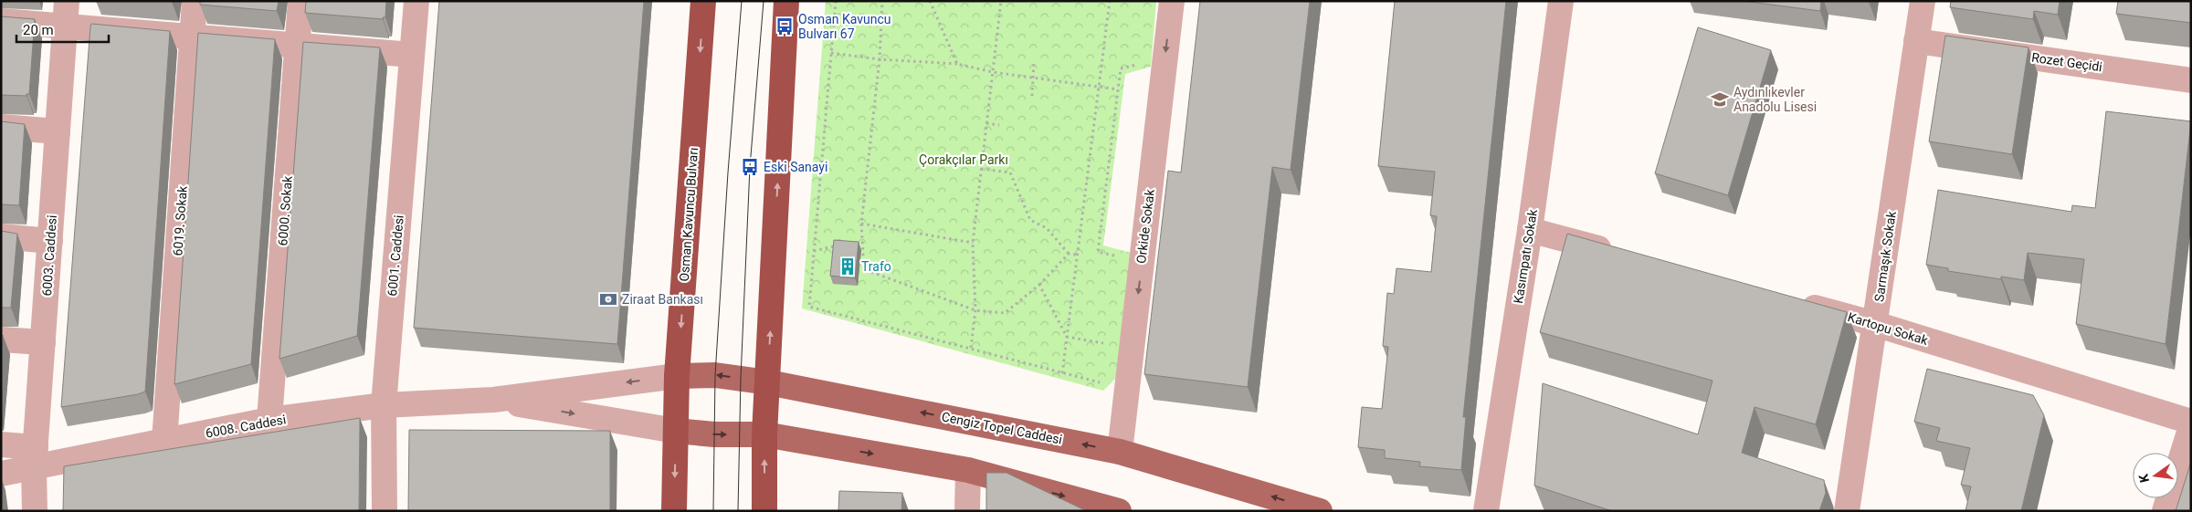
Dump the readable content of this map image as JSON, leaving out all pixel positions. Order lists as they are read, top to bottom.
{
  "streets": {
    "highway": ["Osman Kavuncu Bulvarı"],
    "main road": ["Cengiz Topel Caddesi"],
    "street": [
      "Rozet Geçidi",
      "6000. Sokak",
      "6019. Sokak",
      "Orkide Sokak",
      "6003. Caddesi",
      "6001. Caddesi",
      "Kasımpatı Sokak",
      "Sarmaşık Sokak",
      "Kartopu Sokak",
      "6008. Caddesi"
    ]
  },
  "crossings": [
    ["Rozet Geçidi", "Sarmaşık Sokak"],
    ["6000. Sokak", "6008. Caddesi"],
    ["Osman Kavuncu Bulvarı", "Cengiz Topel Caddesi"],
    ["6019. Sokak", "6008. Caddesi"],
    ["Orkide Sokak", "Cengiz Topel Caddesi"],
    ["6003. Caddesi", "6008. Caddesi"],
    ["6001. Caddesi", "6008. Caddesi"],
    ["Sarmaşık Sokak", "Kartopu Sokak"]
  ],
  "one_way": ["Orkide Sokak"],
  "parks": ["Çorakçılar Parkı"],
  "places": {
    "bus stop": ["Osman Kavuncu Bulvarı 67", "Eski Sanayi"],
    "school or university": ["Aydınlıkevler Anadolu Lisesi"],
    "building": ["Trafo"],
    "bank": ["Ziraat Bankası"]
  },
  "scale_bar": "20 m",
  "north": "left"
}
